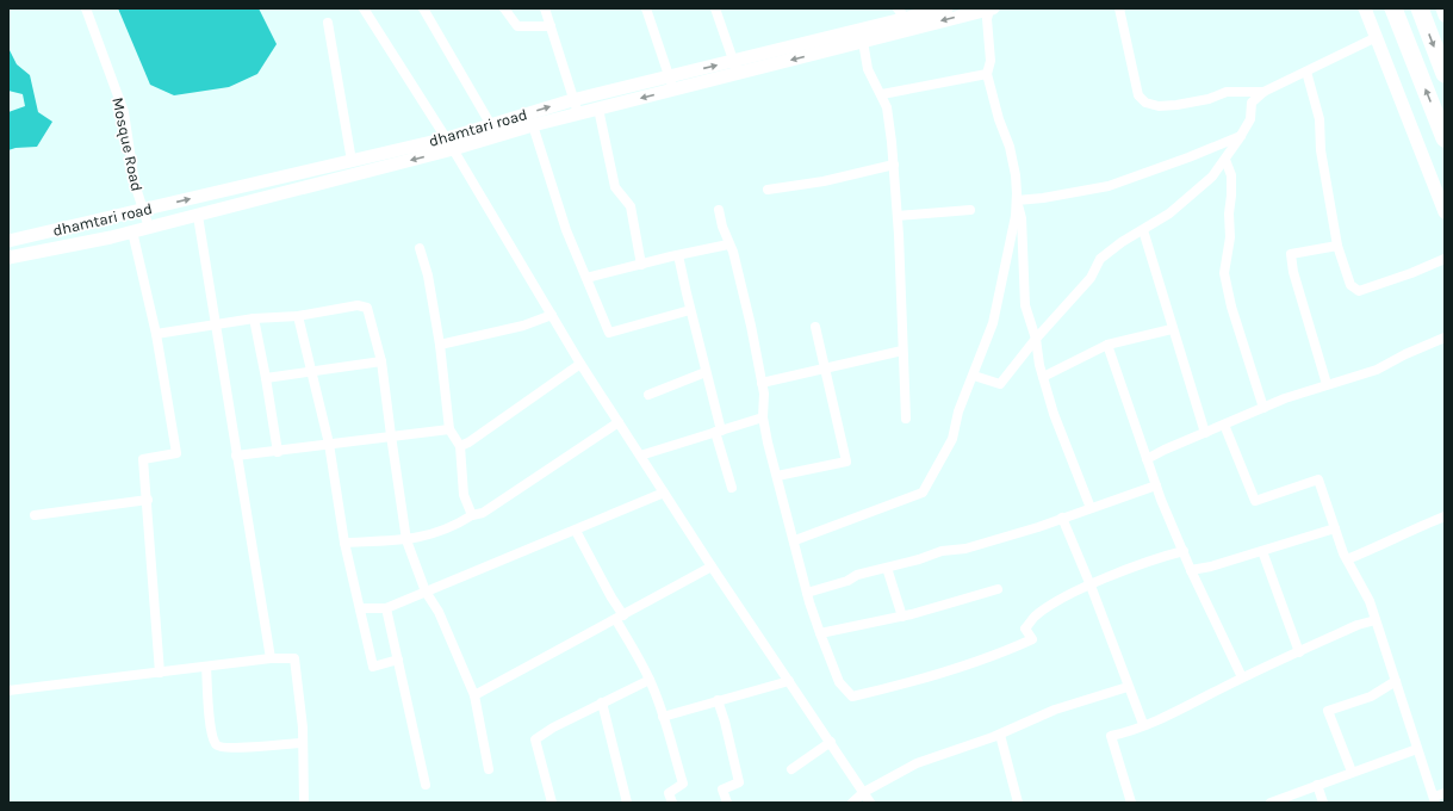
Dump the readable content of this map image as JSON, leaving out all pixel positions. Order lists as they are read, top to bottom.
{
  "streets": {
    "main road": ["dhamtari road"],
    "street": ["Mosque Road"]
  },
  "crossings": [
    ["dhamtari road", "Mosque Road"]
  ]
}
